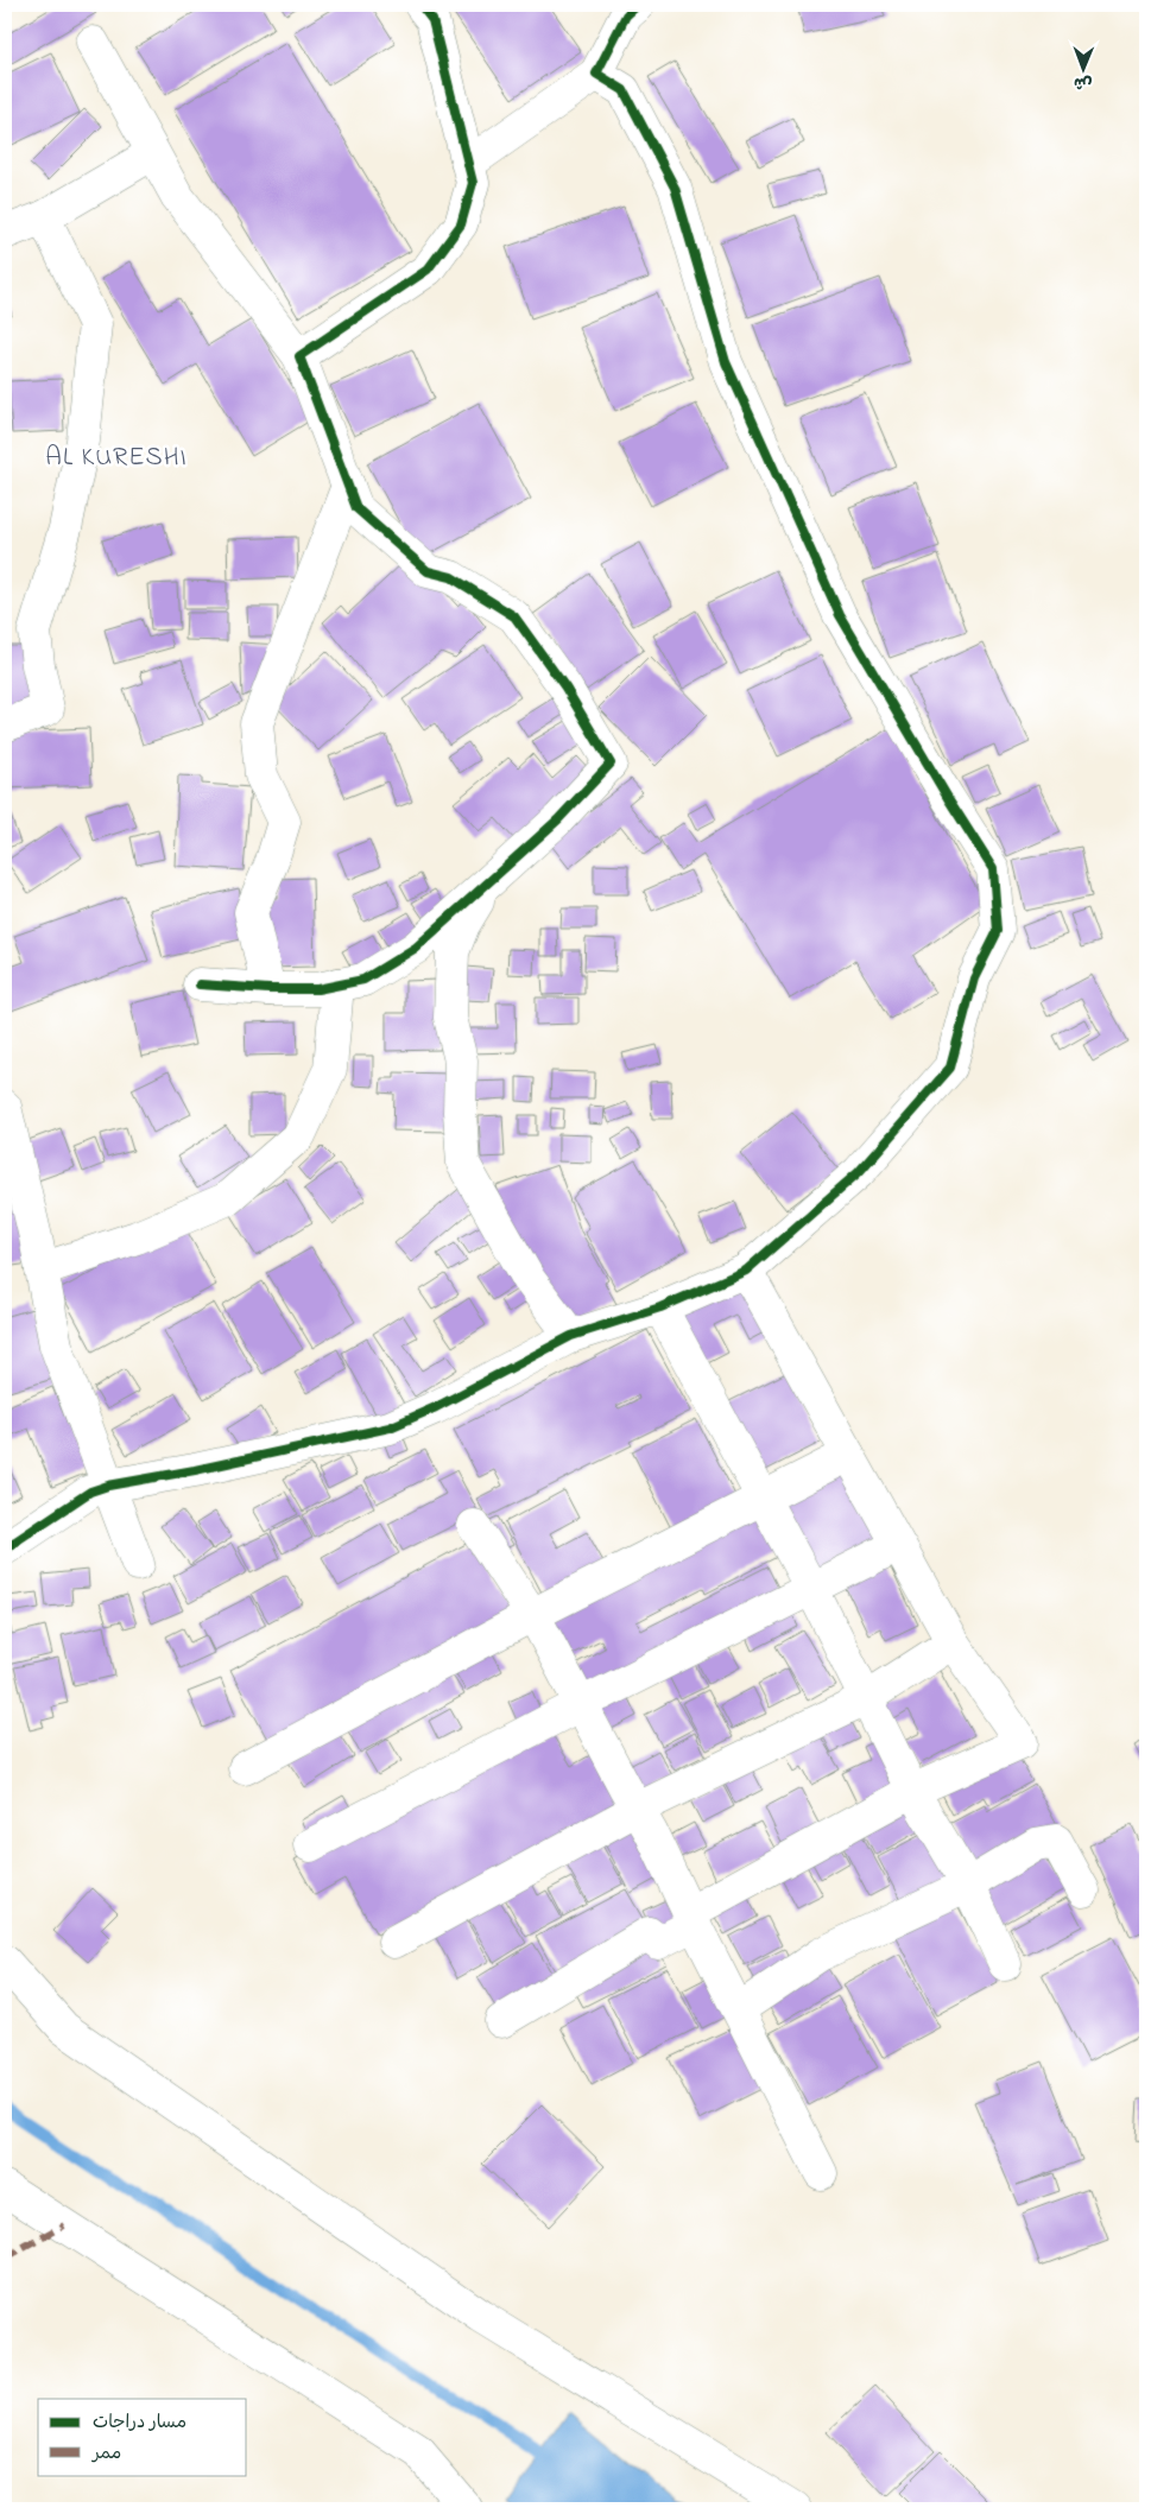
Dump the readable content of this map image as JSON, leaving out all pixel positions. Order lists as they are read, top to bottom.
{
  "districts": ["AL KURESHI"],
  "legend": ["مسار دراجات", "ممر"],
  "north": "bottom"
}
